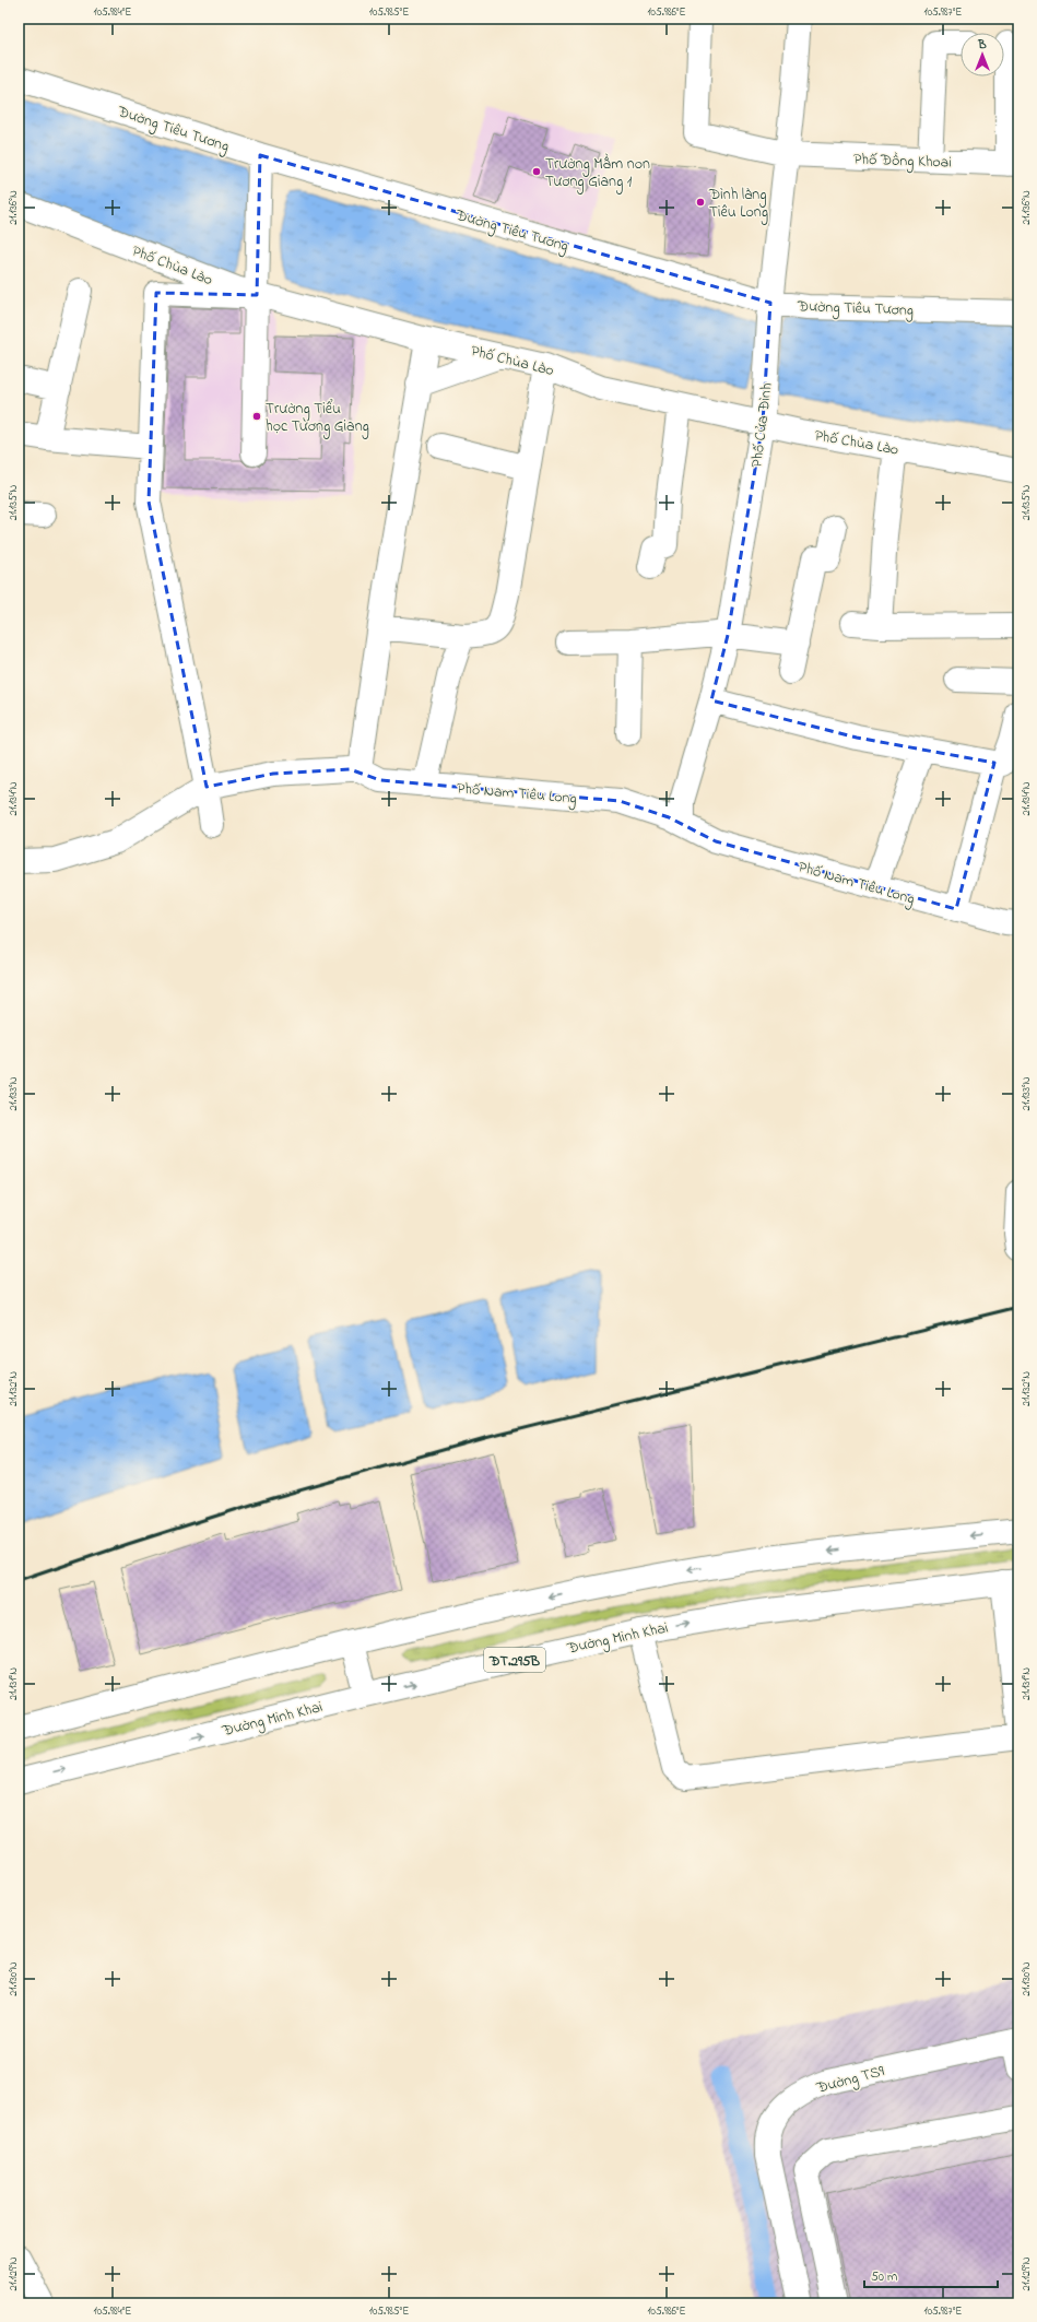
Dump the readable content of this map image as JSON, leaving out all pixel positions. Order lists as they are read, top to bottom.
{
  "streets": {
    "street": [
      "Đường Tiêu Tương",
      "Phố Đồng Khoai",
      "Phố Chùa Lào",
      "Phố Cửa Đình",
      "Phố Nam Tiêu Long",
      "Đường Minh Khai",
      "ĐT.295B",
      "Đường TS9"
    ]
  },
  "crossings": [
    ["Đường Tiêu Tương", "Phố Cửa Đình"],
    ["Phố Đồng Khoai", "Phố Cửa Đình"],
    ["Phố Chùa Lào", "Phố Cửa Đình"],
    ["Phố Cửa Đình", "Phố Nam Tiêu Long"]
  ],
  "places": ["Trường Mầm non Tương Giang 1", "Đình làng Tiêu Long", "Trường Tiểu học Tương Giang"],
  "scale_bar": "50 m",
  "north": "top",
  "coordinates": [
    "105.984°E",
    "105.985°E",
    "105.986°E",
    "105.987°E",
    "21.136°N",
    "21.135°N",
    "21.134°N",
    "21.133°N",
    "21.132°N",
    "21.131°N",
    "21.130°N",
    "21.129°N"
  ]
}
